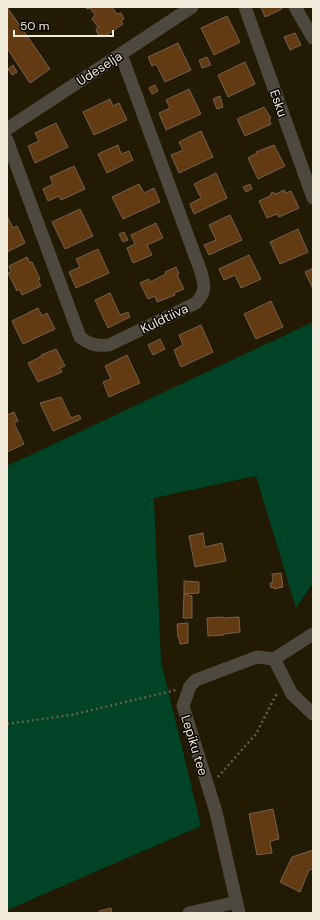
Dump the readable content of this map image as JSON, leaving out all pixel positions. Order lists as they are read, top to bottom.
{
  "streets": {
    "street": [
      "Udeselja",
      "Esku",
      "Kuldtiiva",
      "Lepiku tee"
    ]
  },
  "crossings": [
    ["Udeselja", "Kuldtiiva"]
  ],
  "scale_bar": "50 m"
}
